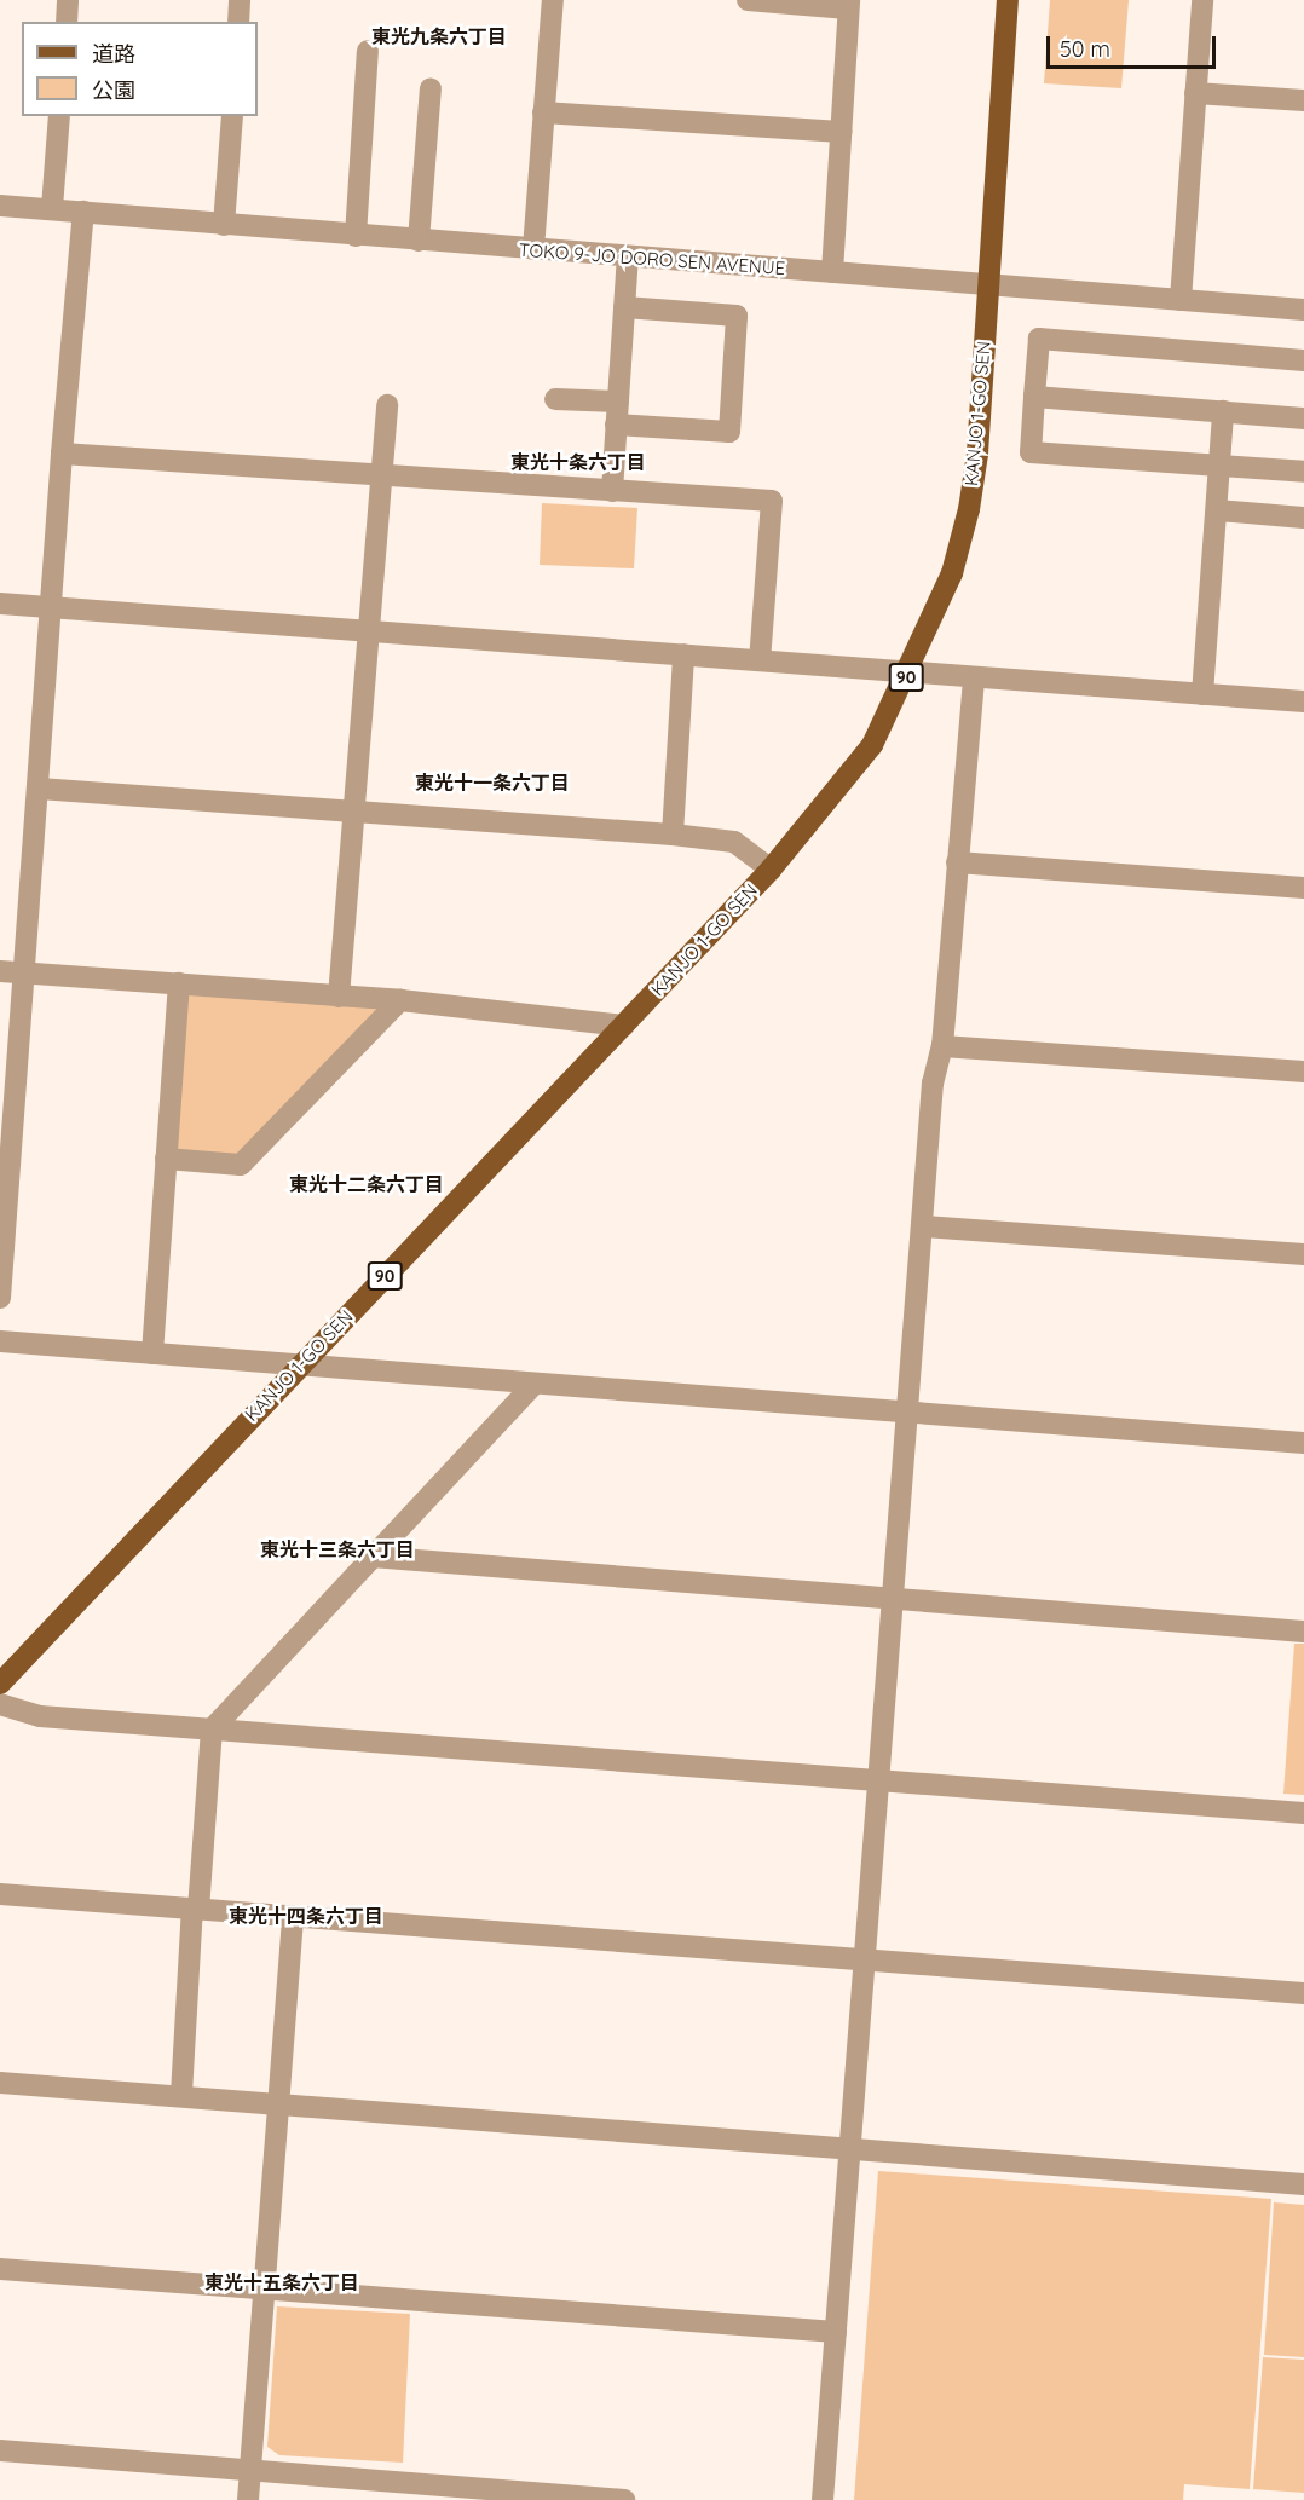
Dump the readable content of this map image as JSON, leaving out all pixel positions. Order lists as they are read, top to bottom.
{
  "streets": {
    "main road": ["KANJO 1-GO SEN", "90"],
    "street": ["TOKO 9-JO DORO SEN AVENUE"]
  },
  "crossings": [
    ["TOKO 9-JO DORO SEN AVENUE", "KANJO 1-GO SEN"]
  ],
  "districts": [
    "東光九条六丁目",
    "東光十条六丁目",
    "東光十一条六丁目",
    "東光十二条六丁目",
    "東光十三条六丁目",
    "東光十四条六丁目",
    "東光十五条六丁目"
  ],
  "legend": ["道路", "公園"],
  "scale_bar": "50 m"
}
